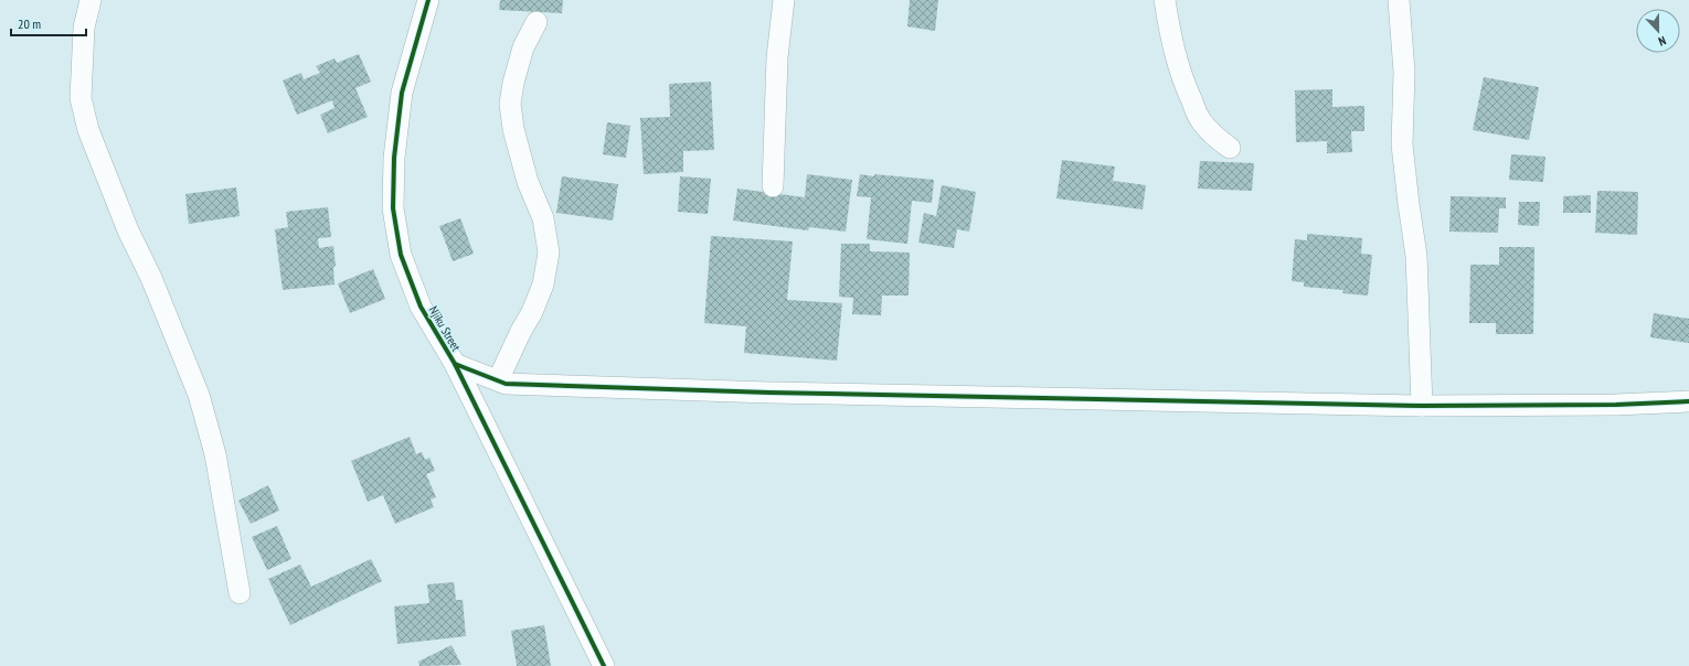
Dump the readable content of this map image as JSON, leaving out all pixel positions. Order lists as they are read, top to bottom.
{
  "streets": {
    "street": ["Njiku Street"]
  },
  "scale_bar": "20 m",
  "north": "bottom"
}
